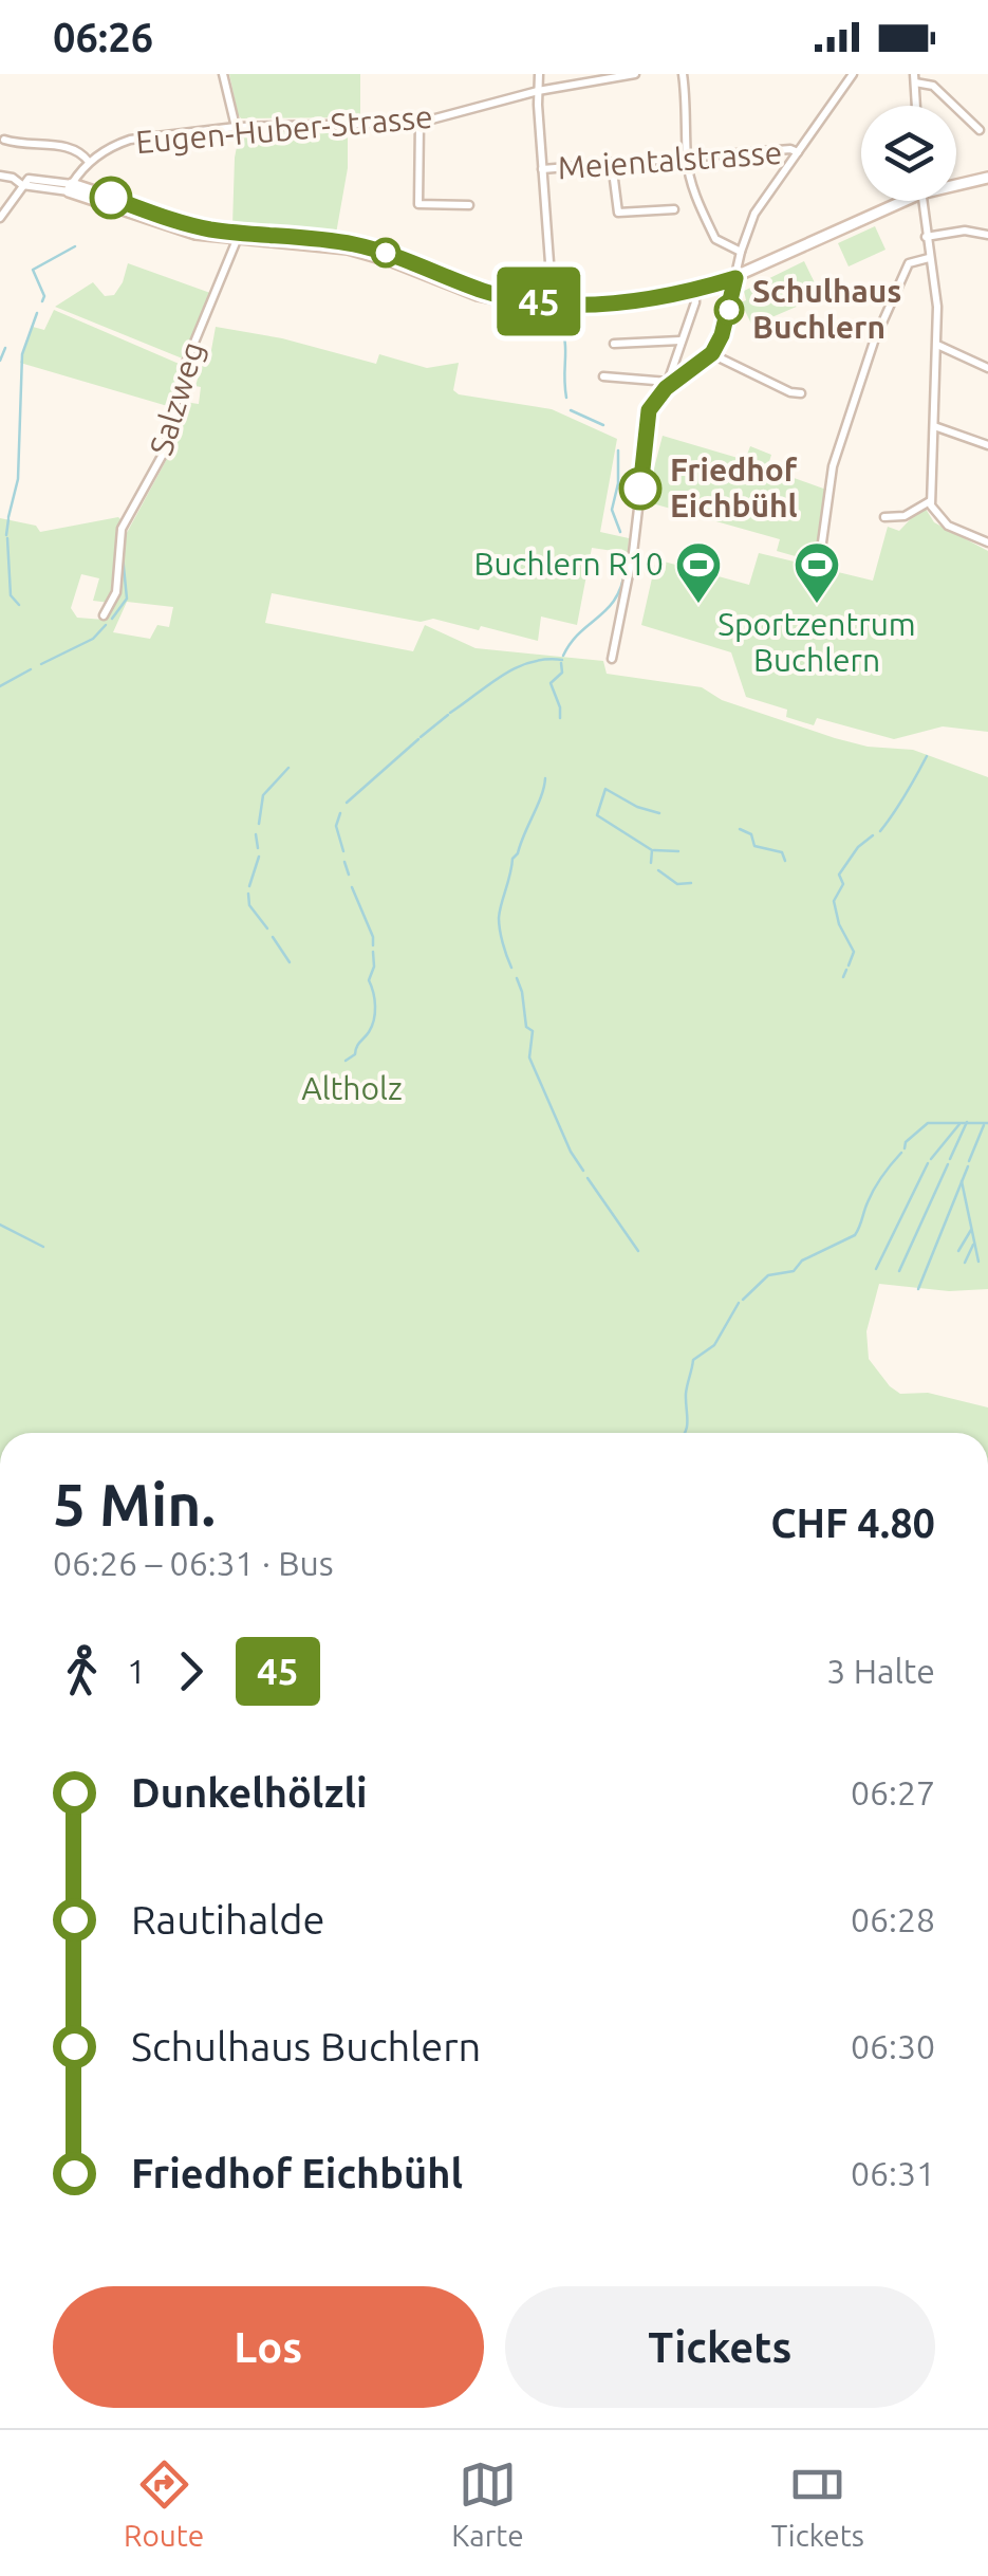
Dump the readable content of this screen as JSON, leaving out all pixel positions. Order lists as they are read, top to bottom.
{
  "streets": {
    "street": ["Eugen-Huber-Strasse", "Meientalstrasse", "Salzweg"]
  },
  "parks": ["Altholz"],
  "places": {
    "other": ["Schulhaus Buchlern", "Friedhof Eichbühl"],
    "sports": ["Buchlern R10", "Sportzentrum Buchlern"]
  },
  "lines": ["bus line 45"],
  "page": {
    "status": "06:26",
    "on_map": "45",
    "heading": ["5 Min.", "06:26 – 06:31 · Bus", "CHF 4.80"],
    "legs": ["1", "45", "3 Halte"],
    "list": [
      {
        "name": "Dunkelhölzli",
        "value": "06:27"
      },
      {
        "name": "Rautihalde",
        "value": "06:28"
      },
      {
        "name": "Schulhaus Buchlern",
        "value": "06:30"
      },
      {
        "name": "Friedhof Eichbühl",
        "value": "06:31"
      }
    ],
    "buttons": ["Los", "Tickets"],
    "tabs": ["Route", "Karte", "Tickets"]
  }
}
